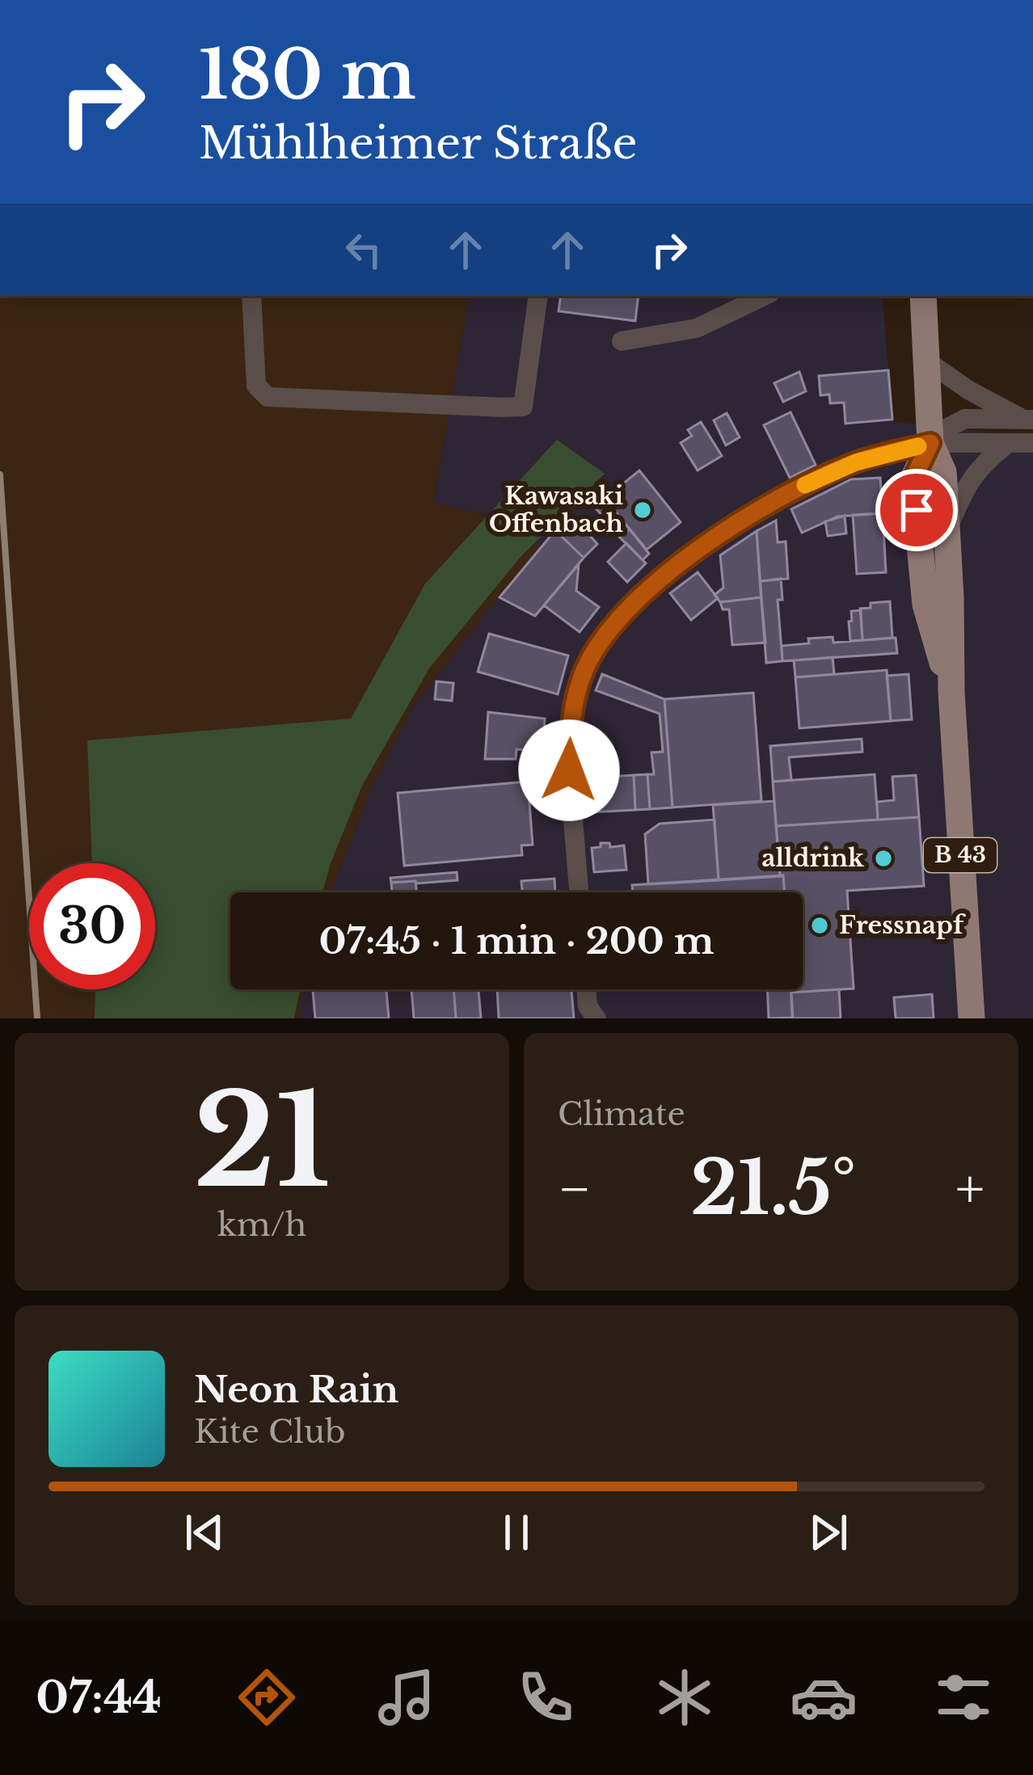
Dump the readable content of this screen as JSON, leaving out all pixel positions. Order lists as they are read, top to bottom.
{
  "streets": {
    "main road": ["B 43"]
  },
  "places": ["Kawasaki Offenbach", "alldrink", "Fressnapf"],
  "page": {
    "turn": ["180 m", "Mühlheimer Straße"],
    "limit": "30",
    "trip": "07:45 · 1 min · 200 m",
    "tile": [
      ["21", "km/h"],
      "Climate"
    ],
    "heat": ["−", "21.5°", "+"],
    "song": ["Neon Rain", "Kite Club"],
    "tabs": "07:44"
  }
}
